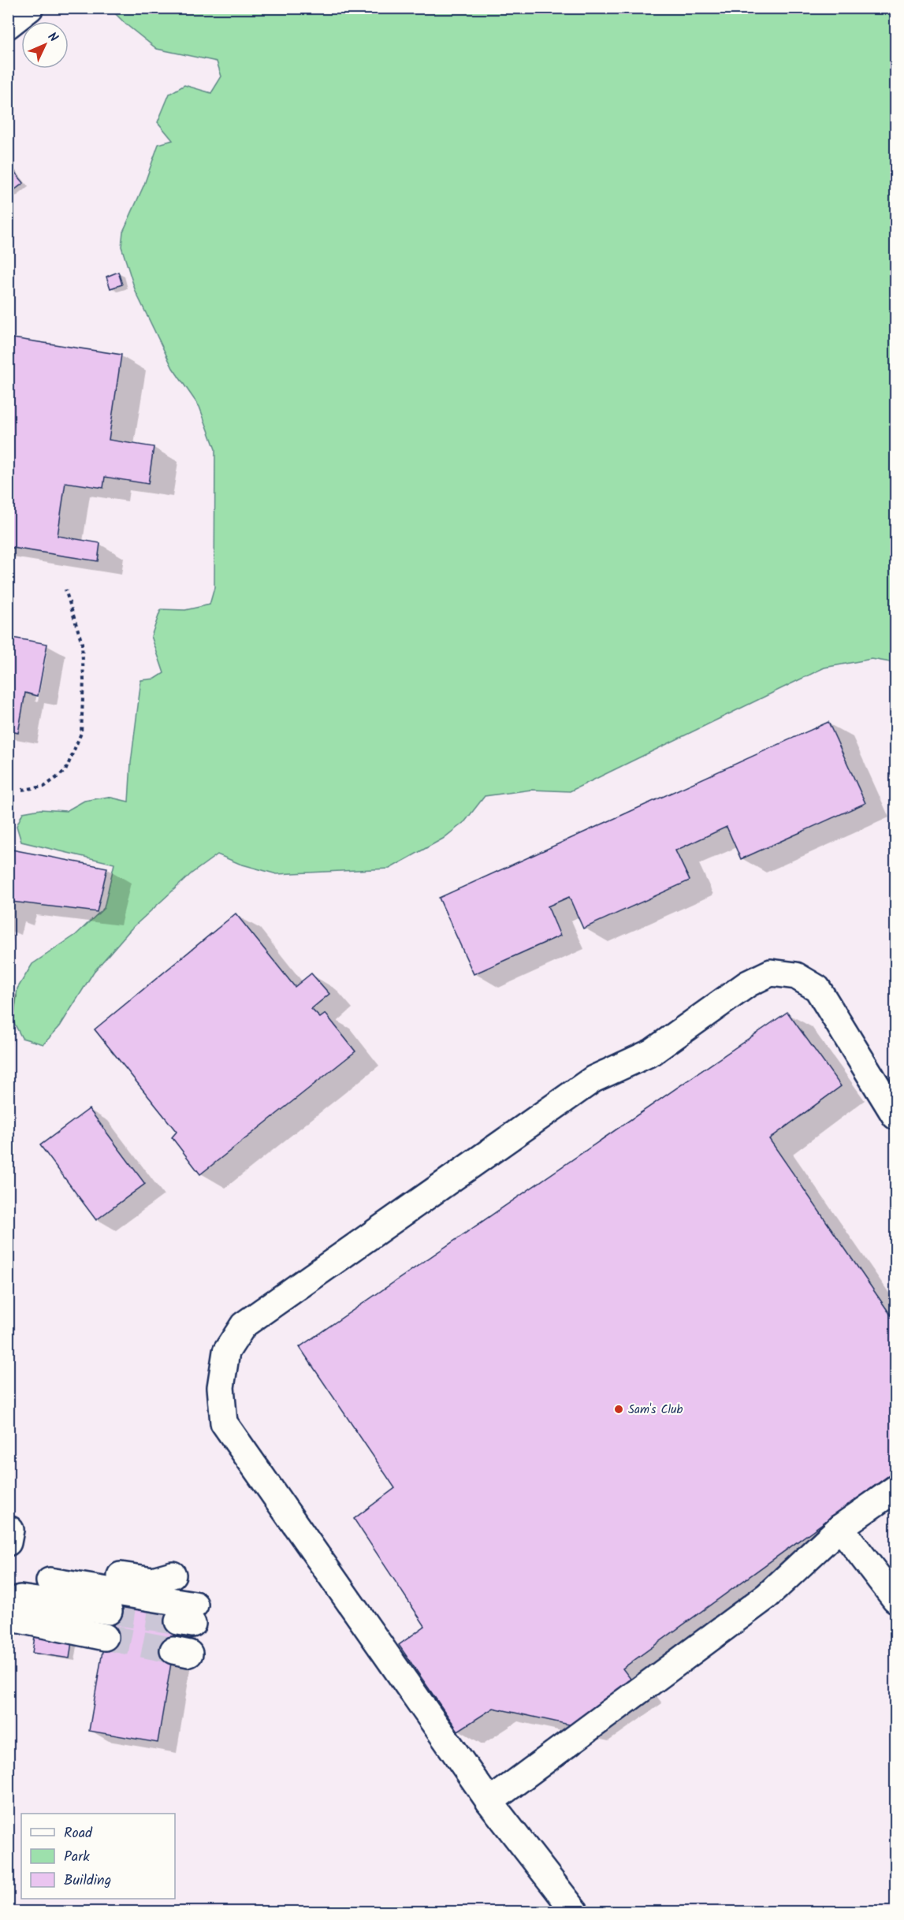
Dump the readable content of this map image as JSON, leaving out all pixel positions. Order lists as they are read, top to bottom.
{
  "places": ["Sam's Club"],
  "legend": ["Road", "Park", "Building"],
  "north": "top right"
}
